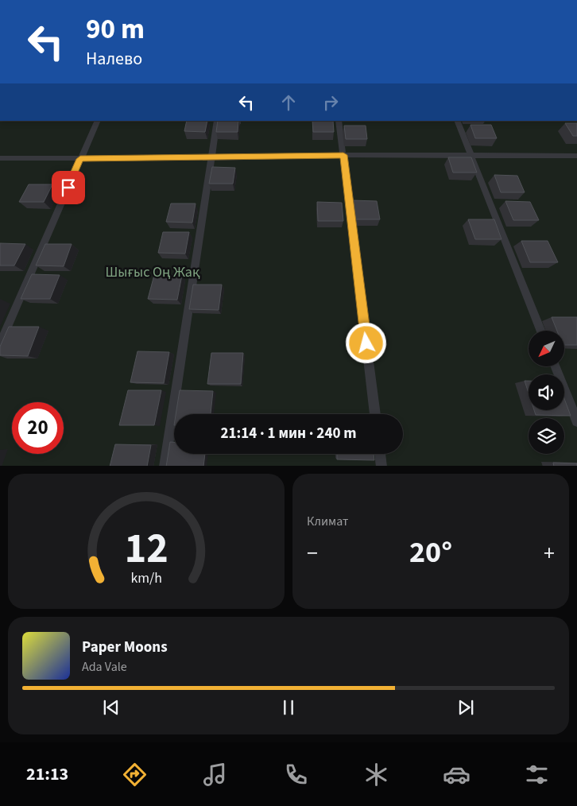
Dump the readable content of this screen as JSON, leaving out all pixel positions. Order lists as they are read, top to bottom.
{
  "parks": ["Шығыс Оң Жақ"],
  "north": "bottom left",
  "page": {
    "turn": ["90 m", "Налево"],
    "limit": "20",
    "trip": "21:14 · 1 мин · 240 m",
    "tile": "Климат",
    "heat": ["−", "20°", "+"],
    "song": ["Paper Moons", "Ada Vale"],
    "tabs": "21:13",
    "gauge": ["12", "km/h"]
  }
}
